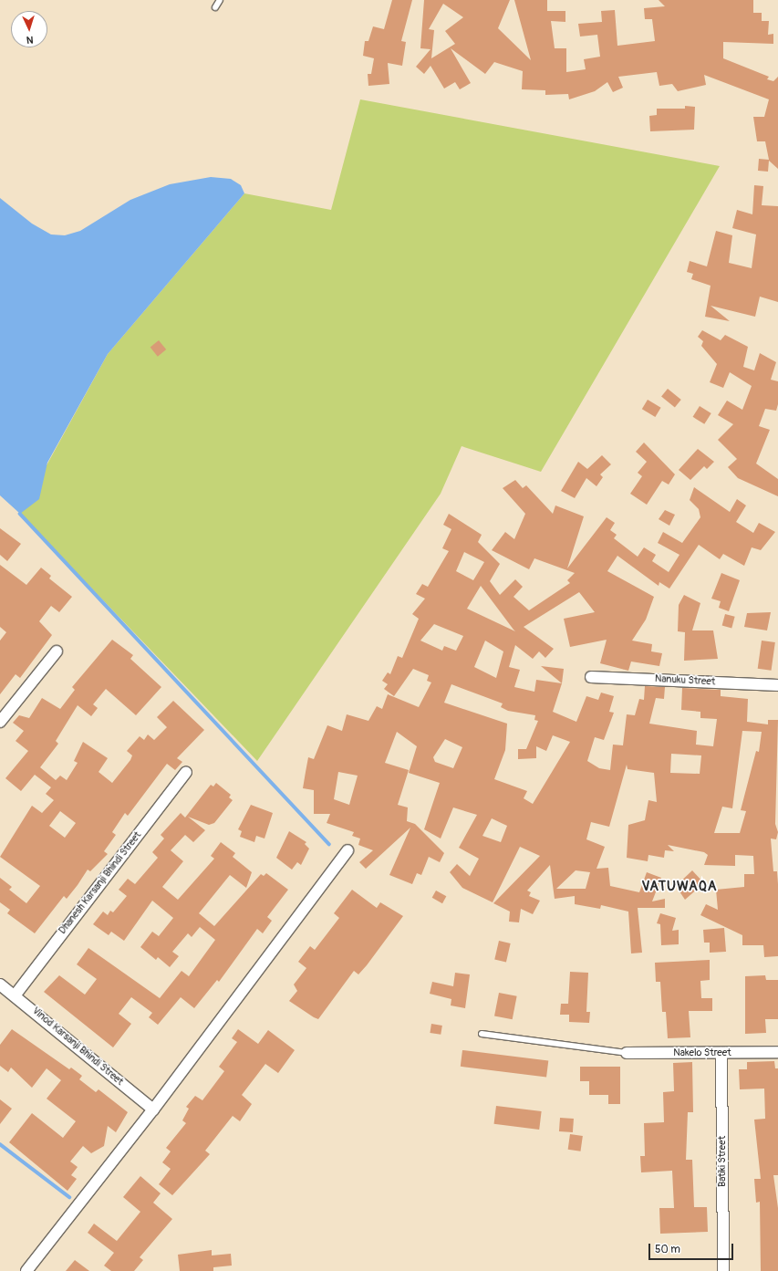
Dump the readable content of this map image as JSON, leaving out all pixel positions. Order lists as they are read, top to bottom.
{
  "streets": {
    "street": [
      "Nanuku Street",
      "Dhanesh Karsanji Bhindi Street",
      "Vinod Karsanji Bhindi Street",
      "Nakelo Street",
      "Batiki Street"
    ]
  },
  "crossings": [
    ["Dhanesh Karsanji Bhindi Street", "Vinod Karsanji Bhindi Street"],
    ["Nakelo Street", "Batiki Street"]
  ],
  "districts": ["VATUWAQA"],
  "scale_bar": "50 m",
  "north": "bottom"
}
